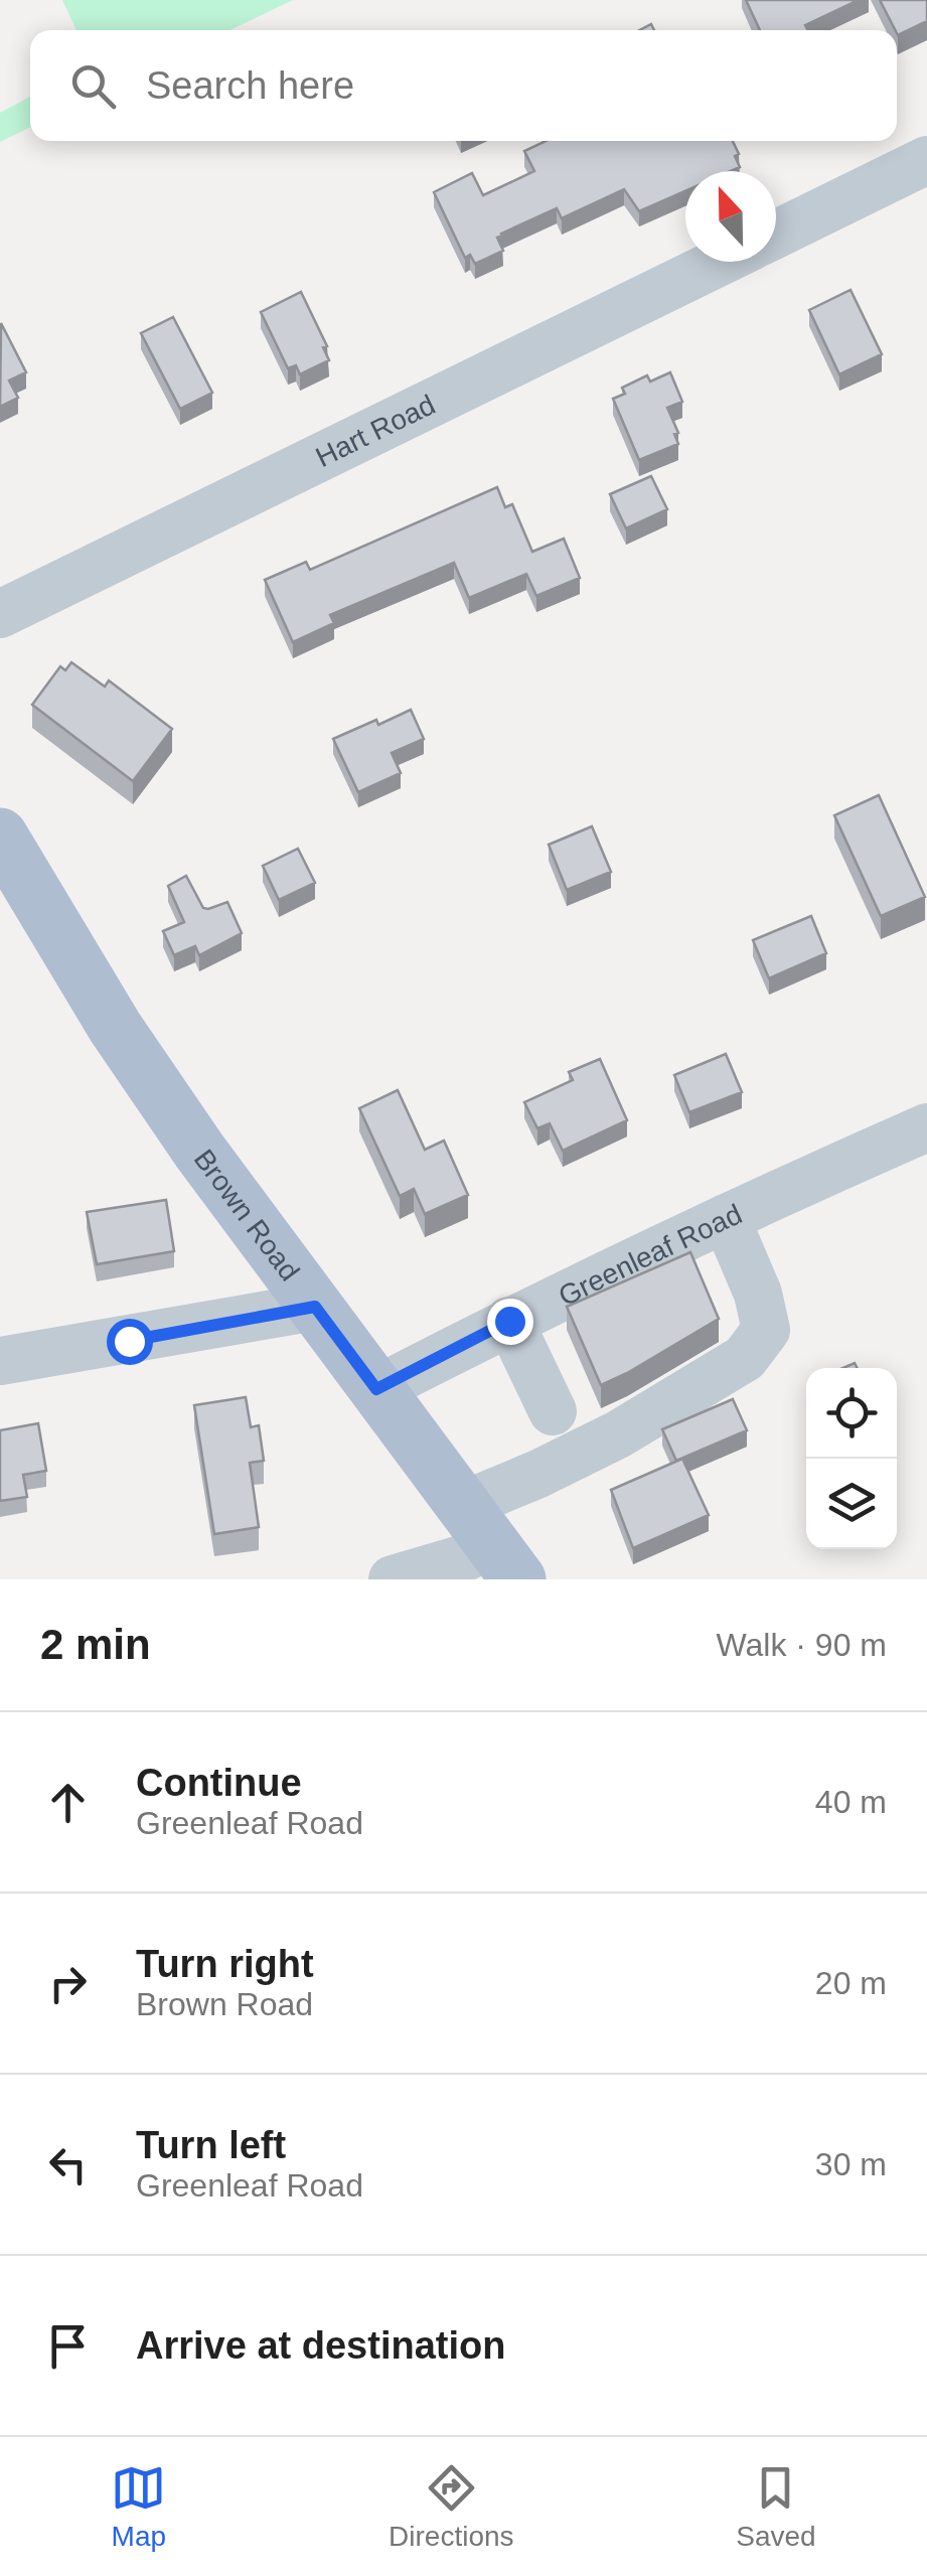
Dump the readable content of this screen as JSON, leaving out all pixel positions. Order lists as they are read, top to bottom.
{
  "streets": {
    "main road": ["Brown Road"],
    "street": ["Hart Road", "Greenleaf Road"]
  },
  "crossings": [
    ["Brown Road", "Greenleaf Road"]
  ],
  "north": "top",
  "page": {
    "search": "Search here",
    "heading": ["2 min", "Walk · 90 m"],
    "list": [
      ["Continue", "Greenleaf Road", "40 m"],
      ["Turn right", "Brown Road", "20 m"],
      ["Turn left", "Greenleaf Road", "30 m"],
      "Arrive at destination"
    ],
    "nav": ["Map", "Directions", "Saved"]
  }
}
